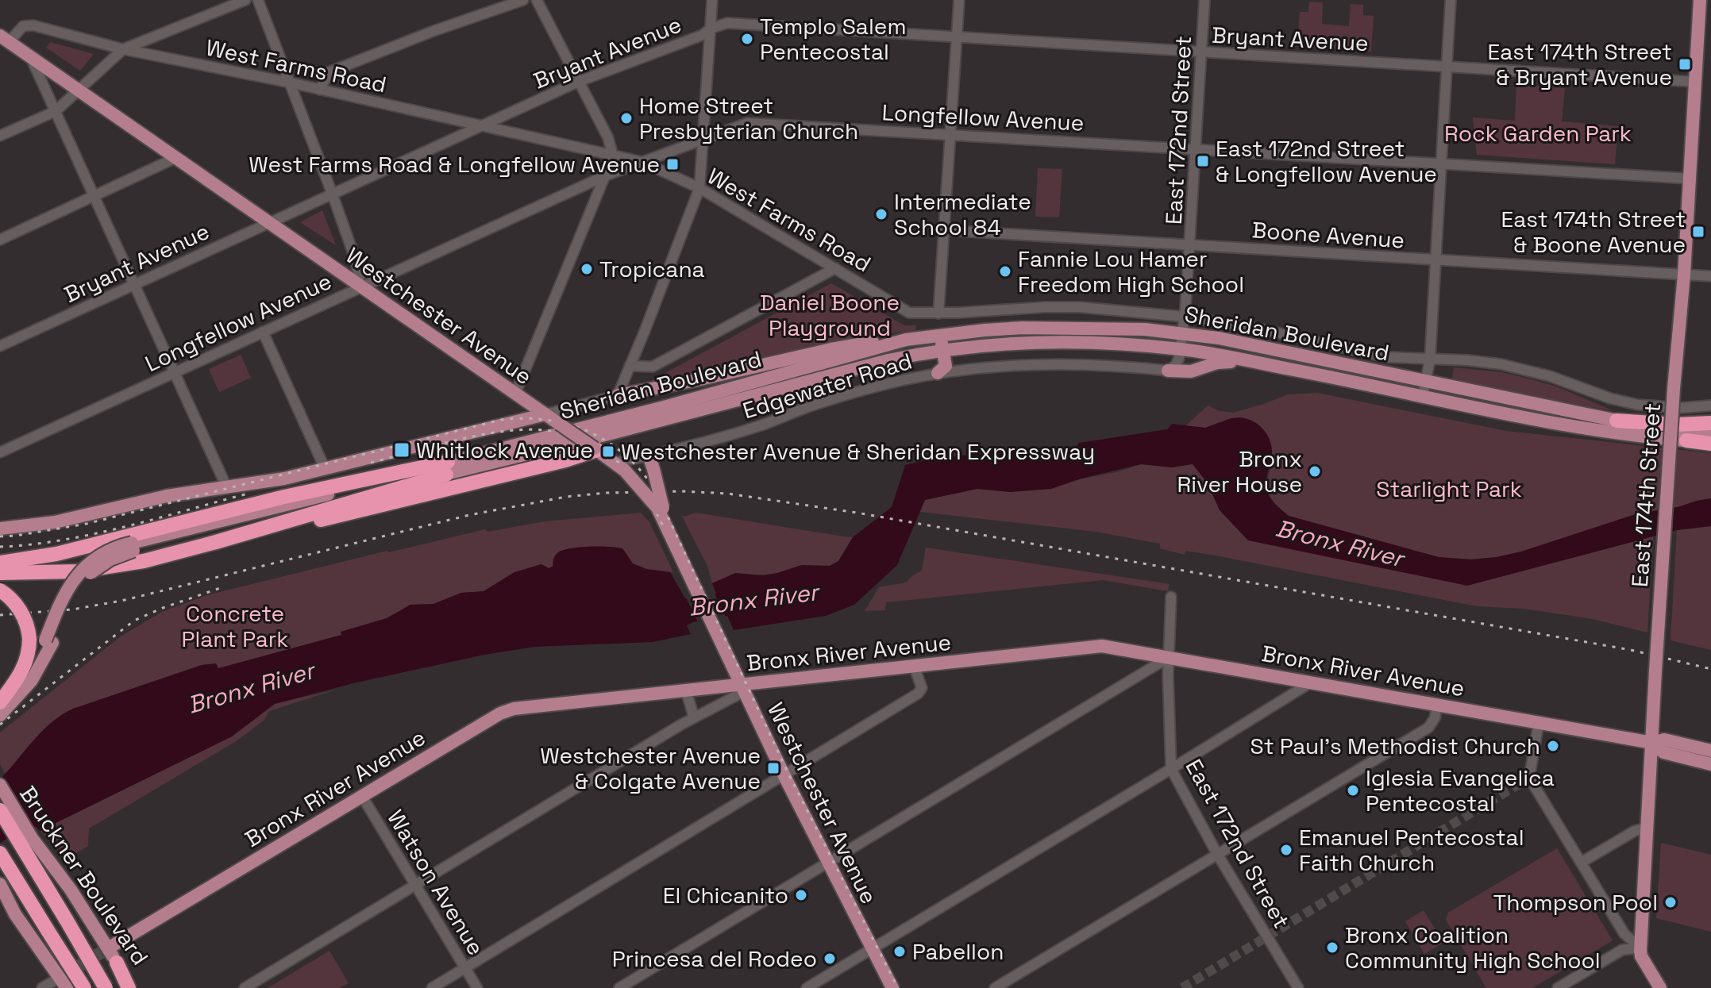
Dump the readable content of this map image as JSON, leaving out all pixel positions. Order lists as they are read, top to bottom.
{
  "streets": {
    "main road": [
      "Westchester Avenue",
      "Sheridan Boulevard",
      "East 174th Street",
      "Bronx River Avenue",
      "Bruckner Boulevard"
    ],
    "street": [
      "Bryant Avenue",
      "West Farms Road",
      "Longfellow Avenue",
      "East 172nd Street",
      "Boone Avenue",
      "Edgewater Road",
      "Watson Avenue"
    ]
  },
  "crossings": [
    ["Bryant Avenue", "West Farms Road"],
    ["Bryant Avenue", "East 172nd Street"],
    ["Bryant Avenue", "Westchester Avenue"],
    ["Bryant Avenue", "East 174th Street"],
    ["West Farms Road", "Longfellow Avenue"],
    ["West Farms Road", "East 172nd Street"],
    ["West Farms Road", "Westchester Avenue"],
    ["Longfellow Avenue", "East 172nd Street"],
    ["Longfellow Avenue", "Westchester Avenue"],
    ["Longfellow Avenue", "East 174th Street"],
    ["East 172nd Street", "Boone Avenue"],
    ["East 172nd Street", "Sheridan Boulevard"],
    ["East 172nd Street", "Edgewater Road"],
    ["East 172nd Street", "Bronx River Avenue"],
    ["Boone Avenue", "East 174th Street"],
    ["Westchester Avenue", "Edgewater Road"],
    ["Westchester Avenue", "Bronx River Avenue"],
    ["East 174th Street", "Bronx River Avenue"],
    ["Bronx River Avenue", "Bruckner Boulevard"],
    ["Bronx River Avenue", "Watson Avenue"]
  ],
  "water": ["Bronx River"],
  "parks": [
    "Rock Garden Park",
    "Daniel Boone Playground",
    "Starlight Park",
    "Concrete Plant Park"
  ],
  "places": {
    "other": [
      "Templo Salem Pentecostal",
      "Home Street Presbyterian Church",
      "Intermediate School 84",
      "Tropicana",
      "Fannie Lou Hamer Freedom High School",
      "Bronx River House",
      "St Paul's Methodist Church",
      "Iglesia Evangelica Pentecostal",
      "Emanuel Pentecostal Faith Church",
      "El Chicanito",
      "Thompson Pool",
      "Bronx Coalition Community High School",
      "Pabellon",
      "Princesa del Rodeo"
    ],
    "transit": [
      "East 174th Street & Bryant Avenue",
      "East 172nd Street & Longfellow Avenue",
      "West Farms Road & Longfellow Avenue",
      "East 174th Street & Boone Avenue",
      "Whitlock Avenue",
      "Westchester Avenue & Sheridan Expressway",
      "Westchester Avenue & Colgate Avenue"
    ]
  }
}
